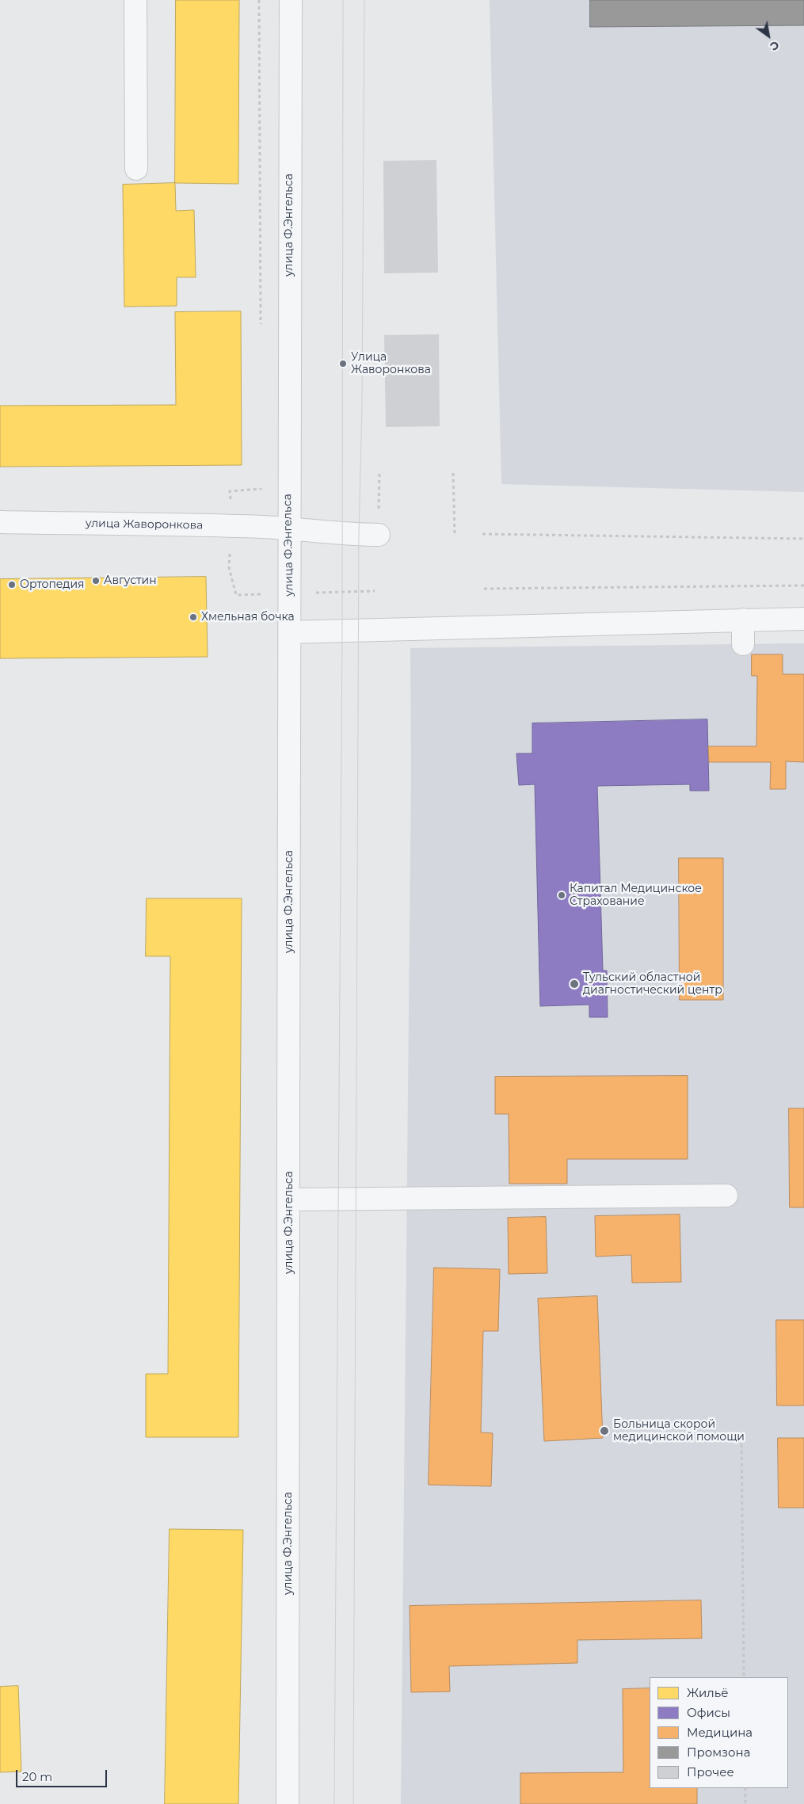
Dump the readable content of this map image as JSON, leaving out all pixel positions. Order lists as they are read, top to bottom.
{
  "streets": {
    "street": ["улица Ф.Энгельса", "улица Жаворонкова"]
  },
  "crossings": [
    ["улица Ф.Энгельса", "улица Жаворонкова"]
  ],
  "places": [
    "Улица Жаворонкова",
    "Августин",
    "Ортопедия",
    "Хмельная бочка",
    "Капитал Медицинское Страхование",
    "Тульский областной диагностический центр",
    "Больница скорой медицинской помощи"
  ],
  "legend": [
    "Жильё",
    "Офисы",
    "Медицина",
    "Промзона",
    "Прочее"
  ],
  "scale_bar": "20 m",
  "north": "bottom right"
}
